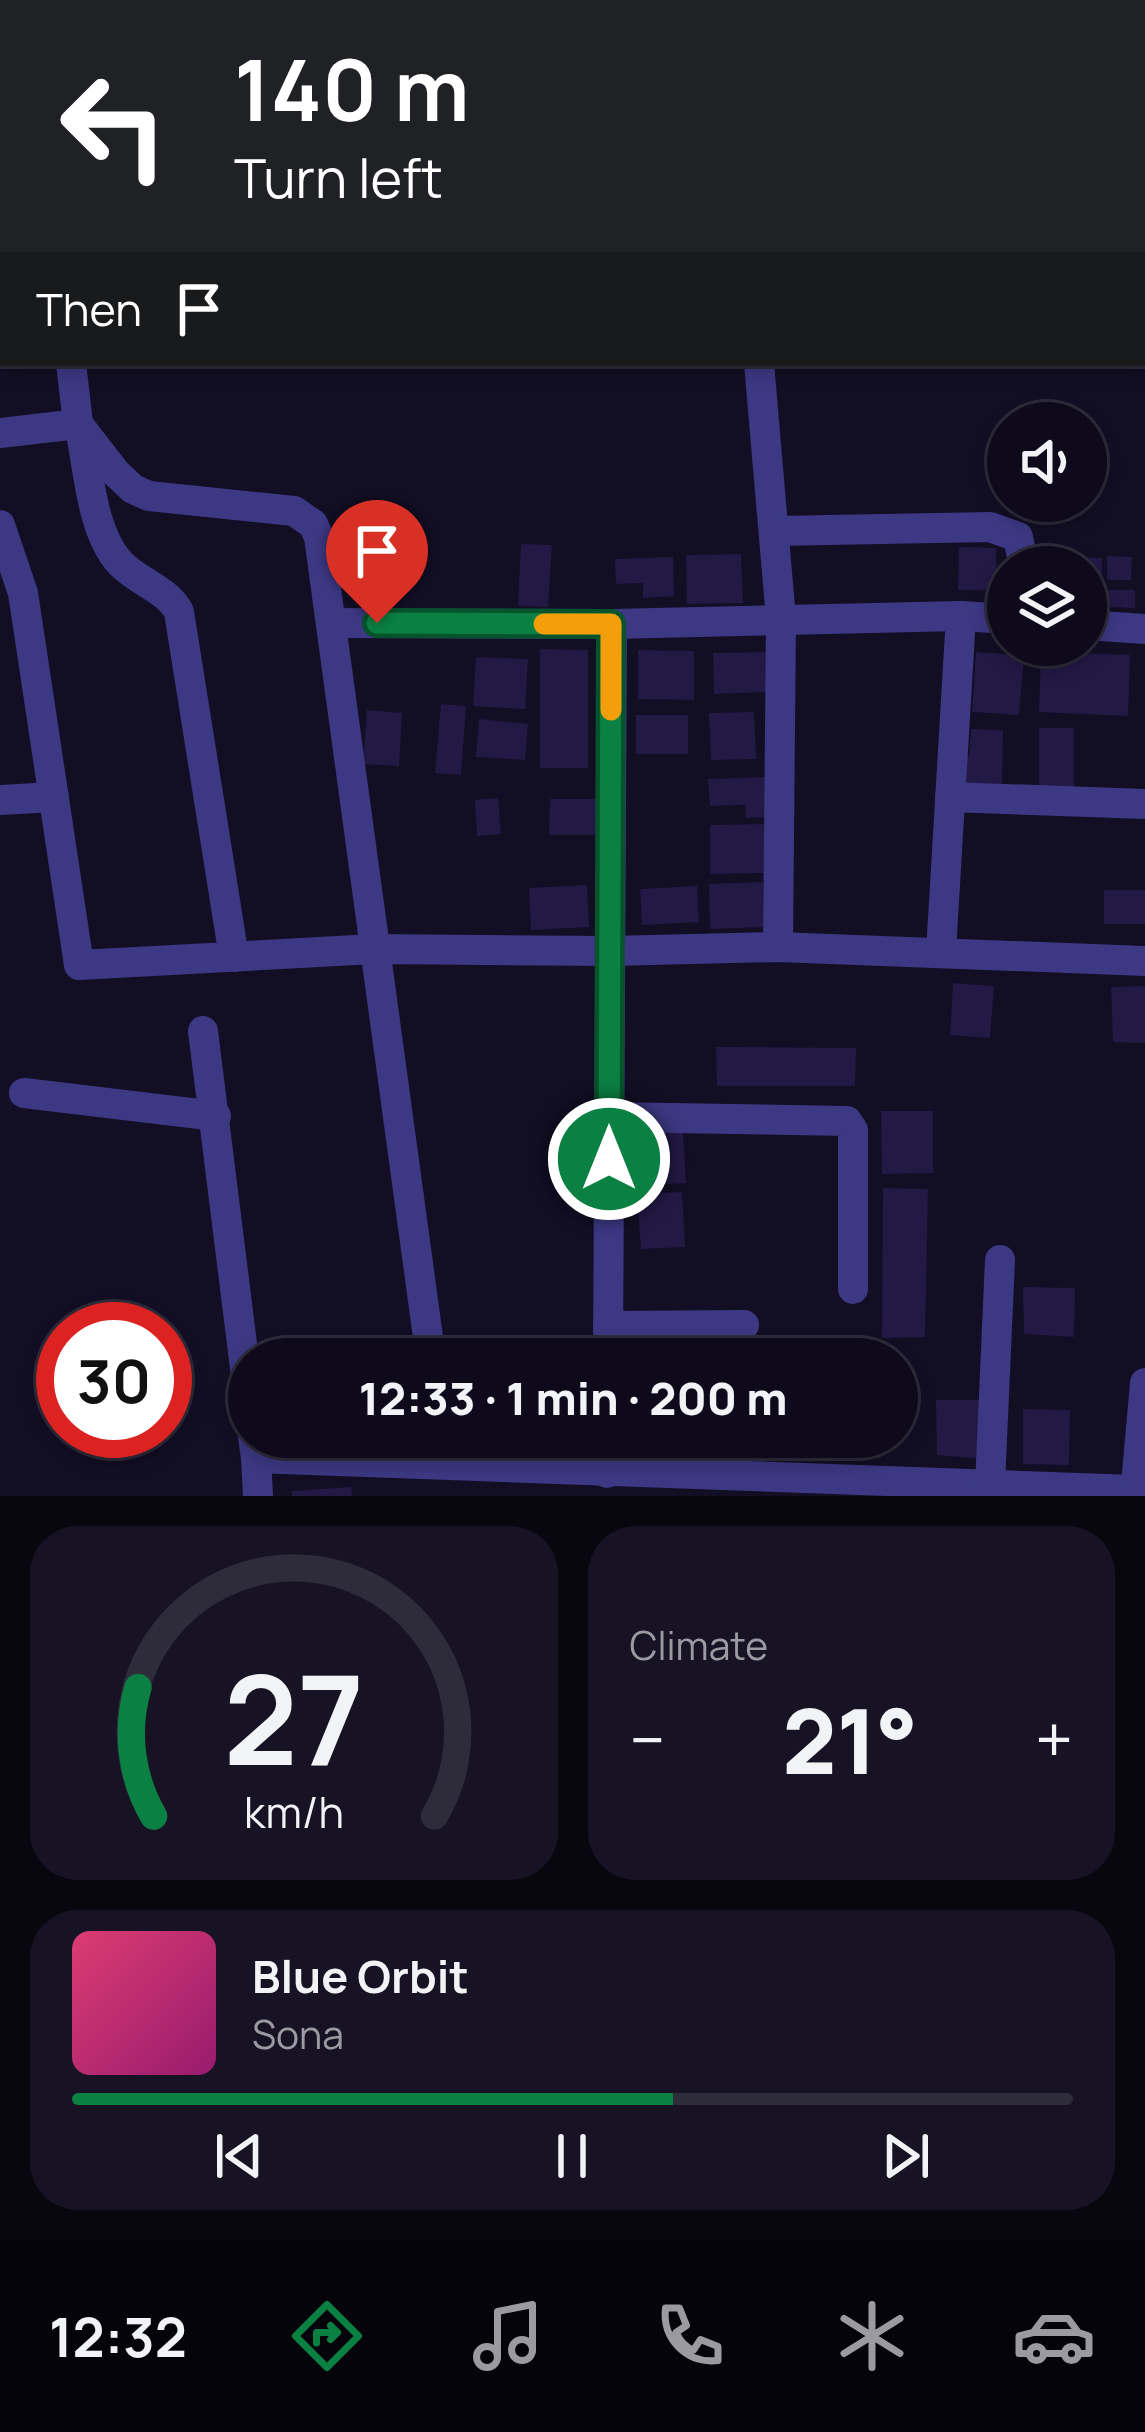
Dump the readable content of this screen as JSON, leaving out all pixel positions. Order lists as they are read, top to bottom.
{
  "page": {
    "turn": ["140 m", "Turn left"],
    "then": "Then",
    "limit": "30",
    "trip": "12:33 · 1 min · 200 m",
    "tile": "Climate",
    "heat": ["−", "21°", "+"],
    "song": ["Blue Orbit", "Sona"],
    "tabs": "12:32",
    "gauge": ["27", "km/h"]
  }
}
